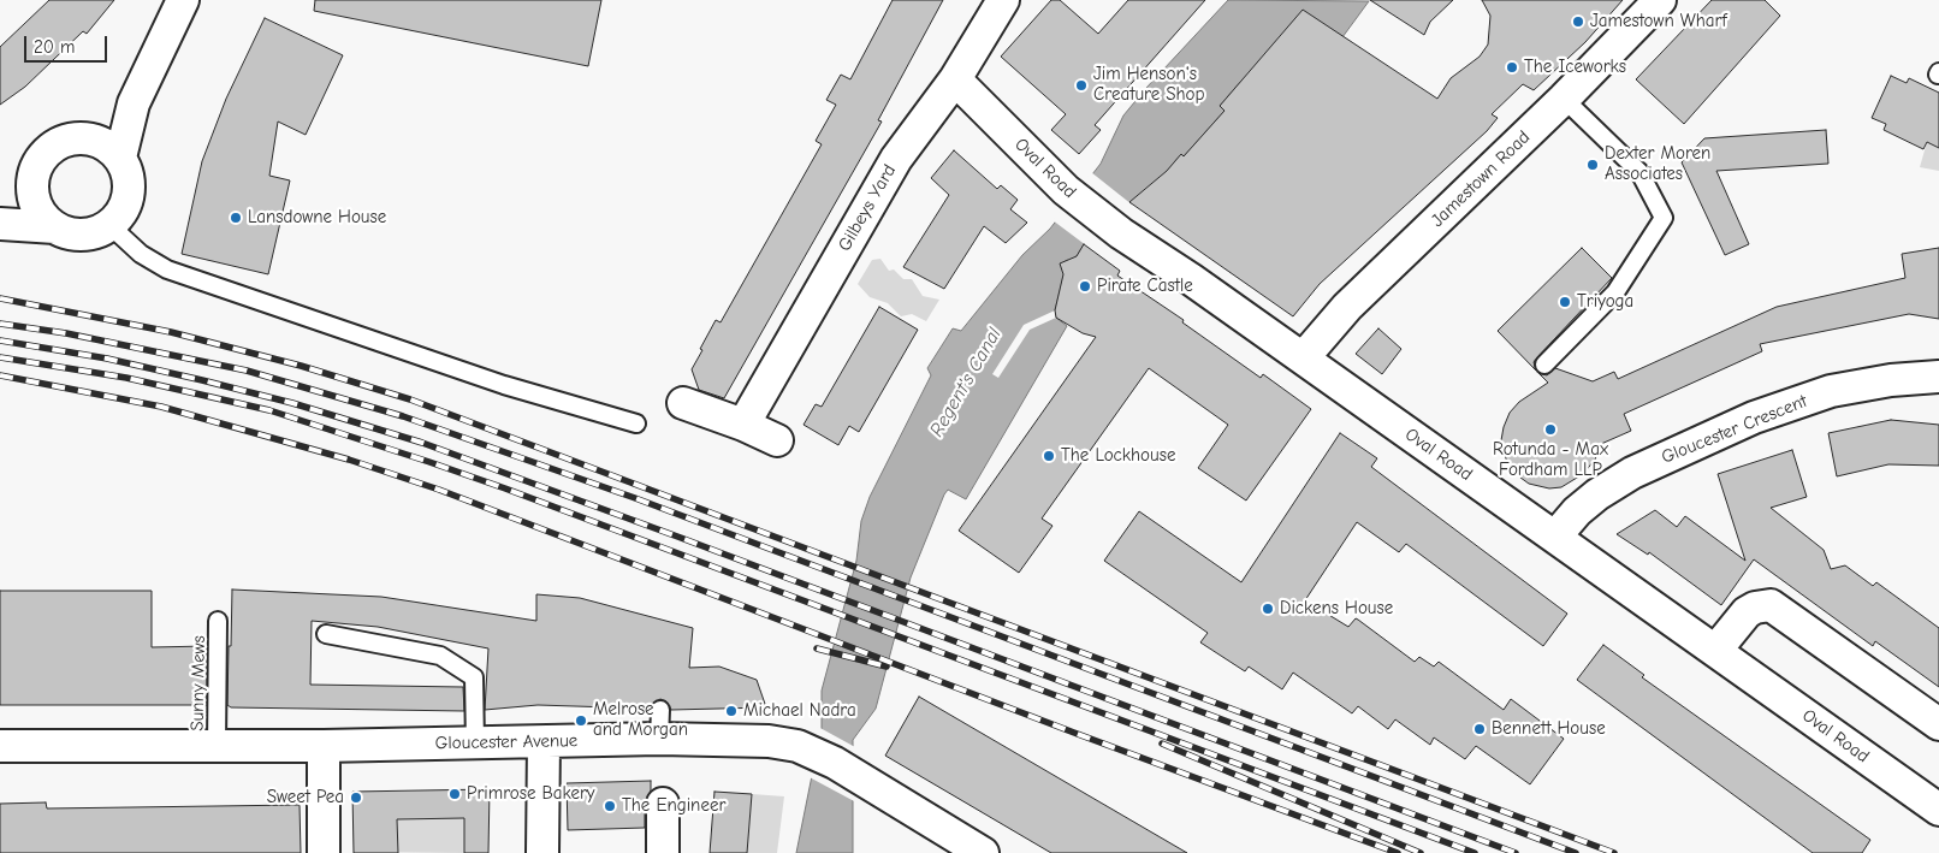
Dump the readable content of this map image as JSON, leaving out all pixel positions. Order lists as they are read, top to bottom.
{
  "streets": {
    "street": [
      "Oval Road",
      "Jamestown Road",
      "Gilbeys Yard",
      "Gloucester Crescent",
      "Gloucester Avenue"
    ],
    "lane": ["Sunny Mews"]
  },
  "crossings": [
    ["Oval Road", "Jamestown Road"],
    ["Oval Road", "Gilbeys Yard"],
    ["Oval Road", "Gloucester Crescent"],
    ["Sunny Mews", "Gloucester Avenue"]
  ],
  "water": ["Regent's Canal"],
  "places": [
    "Jamestown Wharf",
    "The Iceworks",
    "Jim Henson's Creature Shop",
    "Dexter Moren Associates",
    "Lansdowne House",
    "Pirate Castle",
    "Triyoga",
    "Rotunda - Max Fordham LLP",
    "The Lockhouse",
    "Dickens House",
    "Michael Nadra",
    "Melrose and Morgan",
    "Bennett House",
    "Primrose Bakery",
    "Sweet Pea",
    "The Engineer"
  ],
  "scale_bar": "20 m"
}
